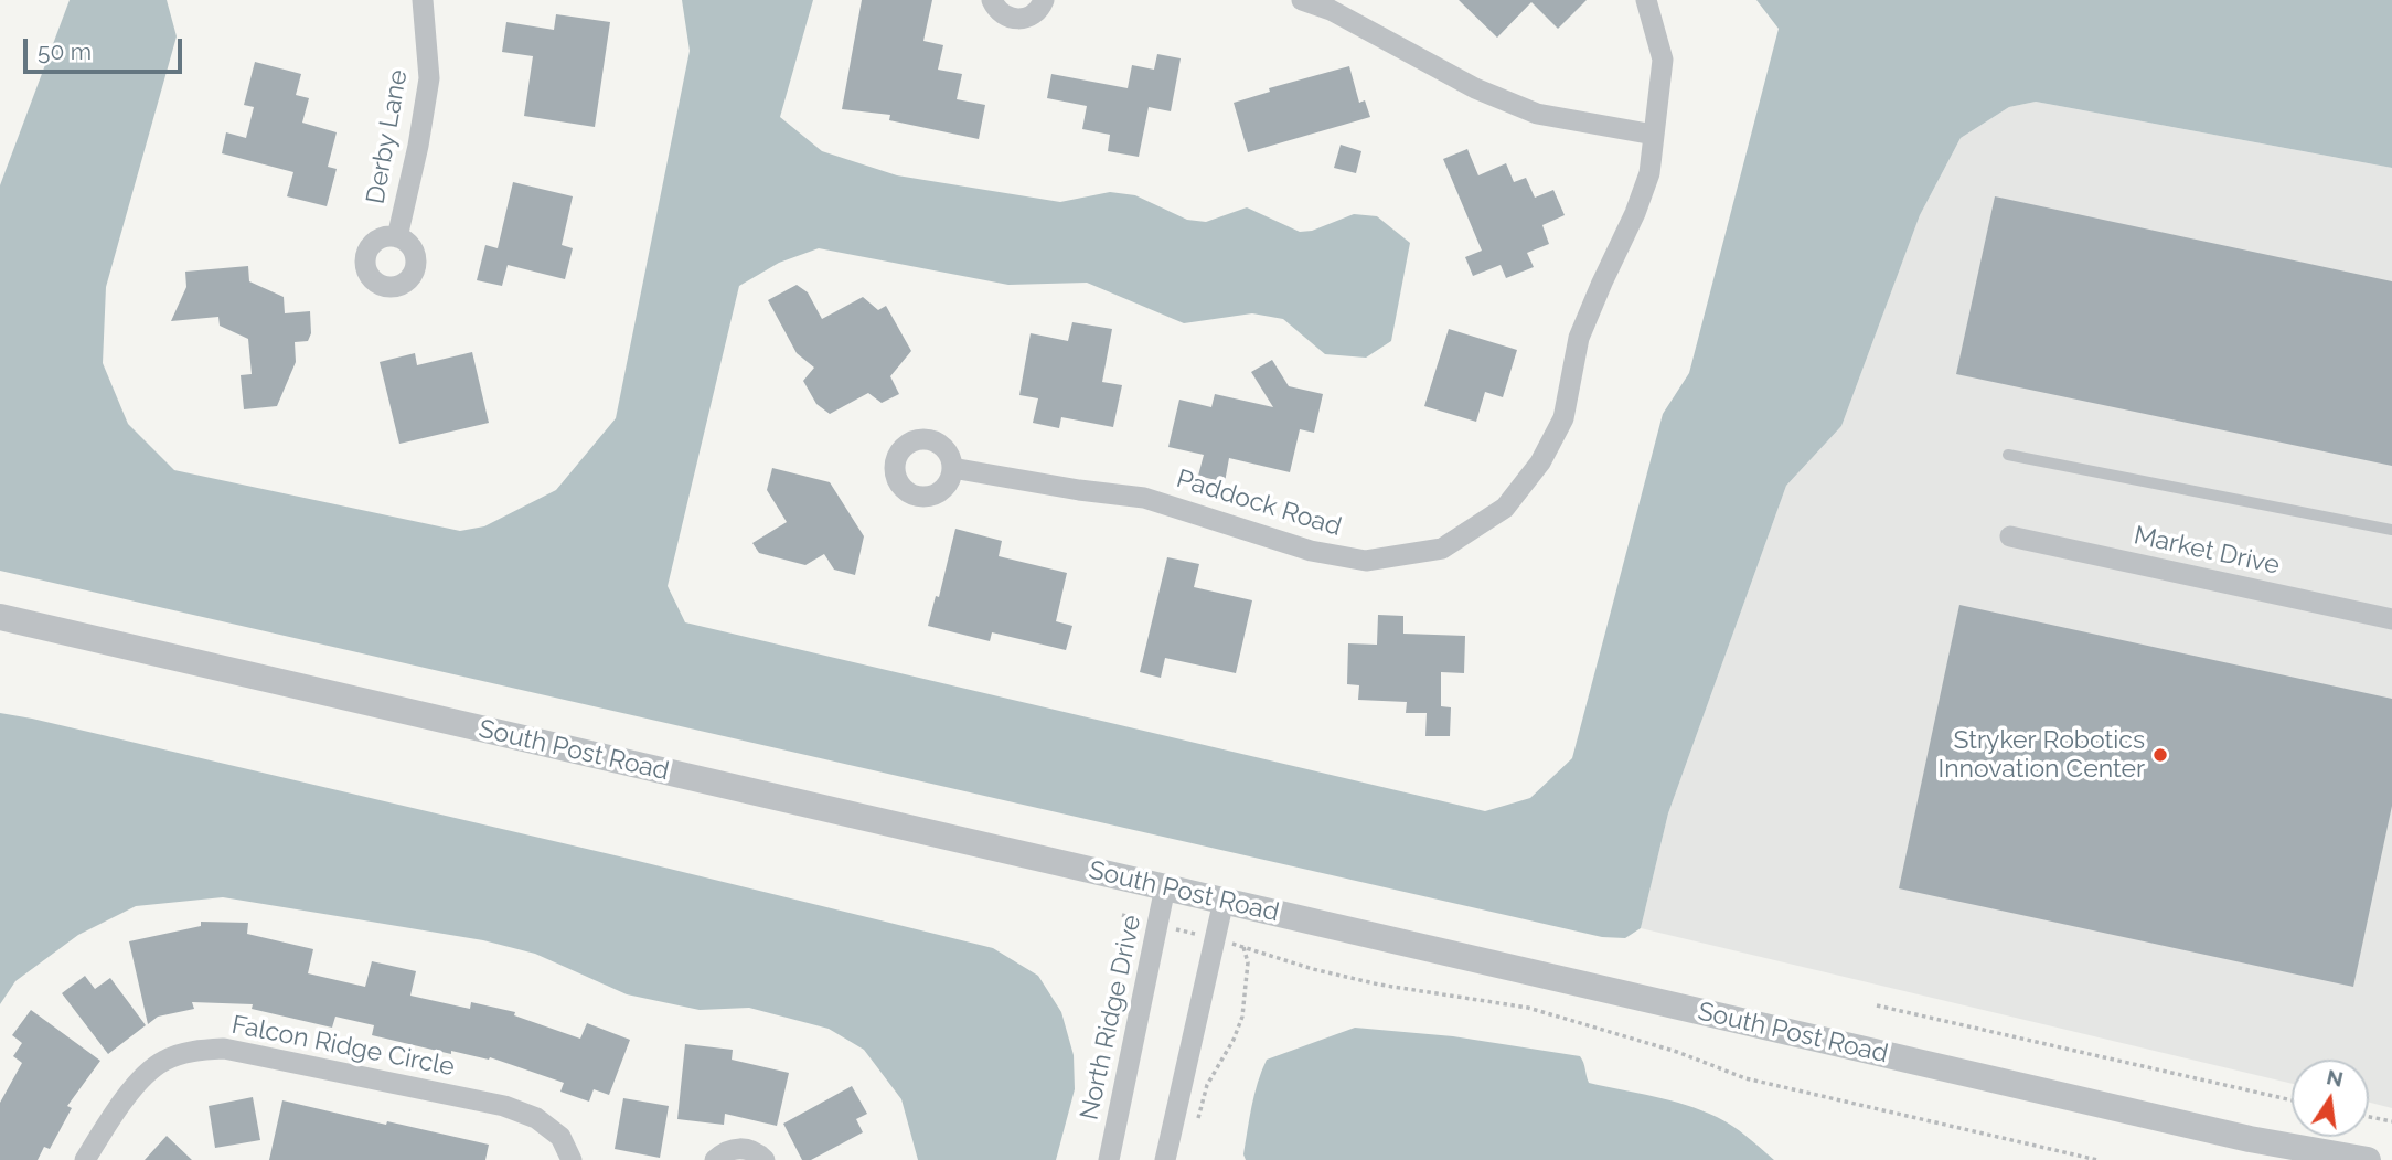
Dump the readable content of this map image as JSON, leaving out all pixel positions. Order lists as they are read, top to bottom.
{
  "streets": {
    "street": [
      "Derby Lane",
      "Paddock Road",
      "Market Drive",
      "South Post Road",
      "North Ridge Drive",
      "Falcon Ridge Circle"
    ]
  },
  "crossings": [
    ["South Post Road", "North Ridge Drive"]
  ],
  "places": ["Stryker Robotics Innovation Center"],
  "scale_bar": "50 m",
  "north": "top"
}
